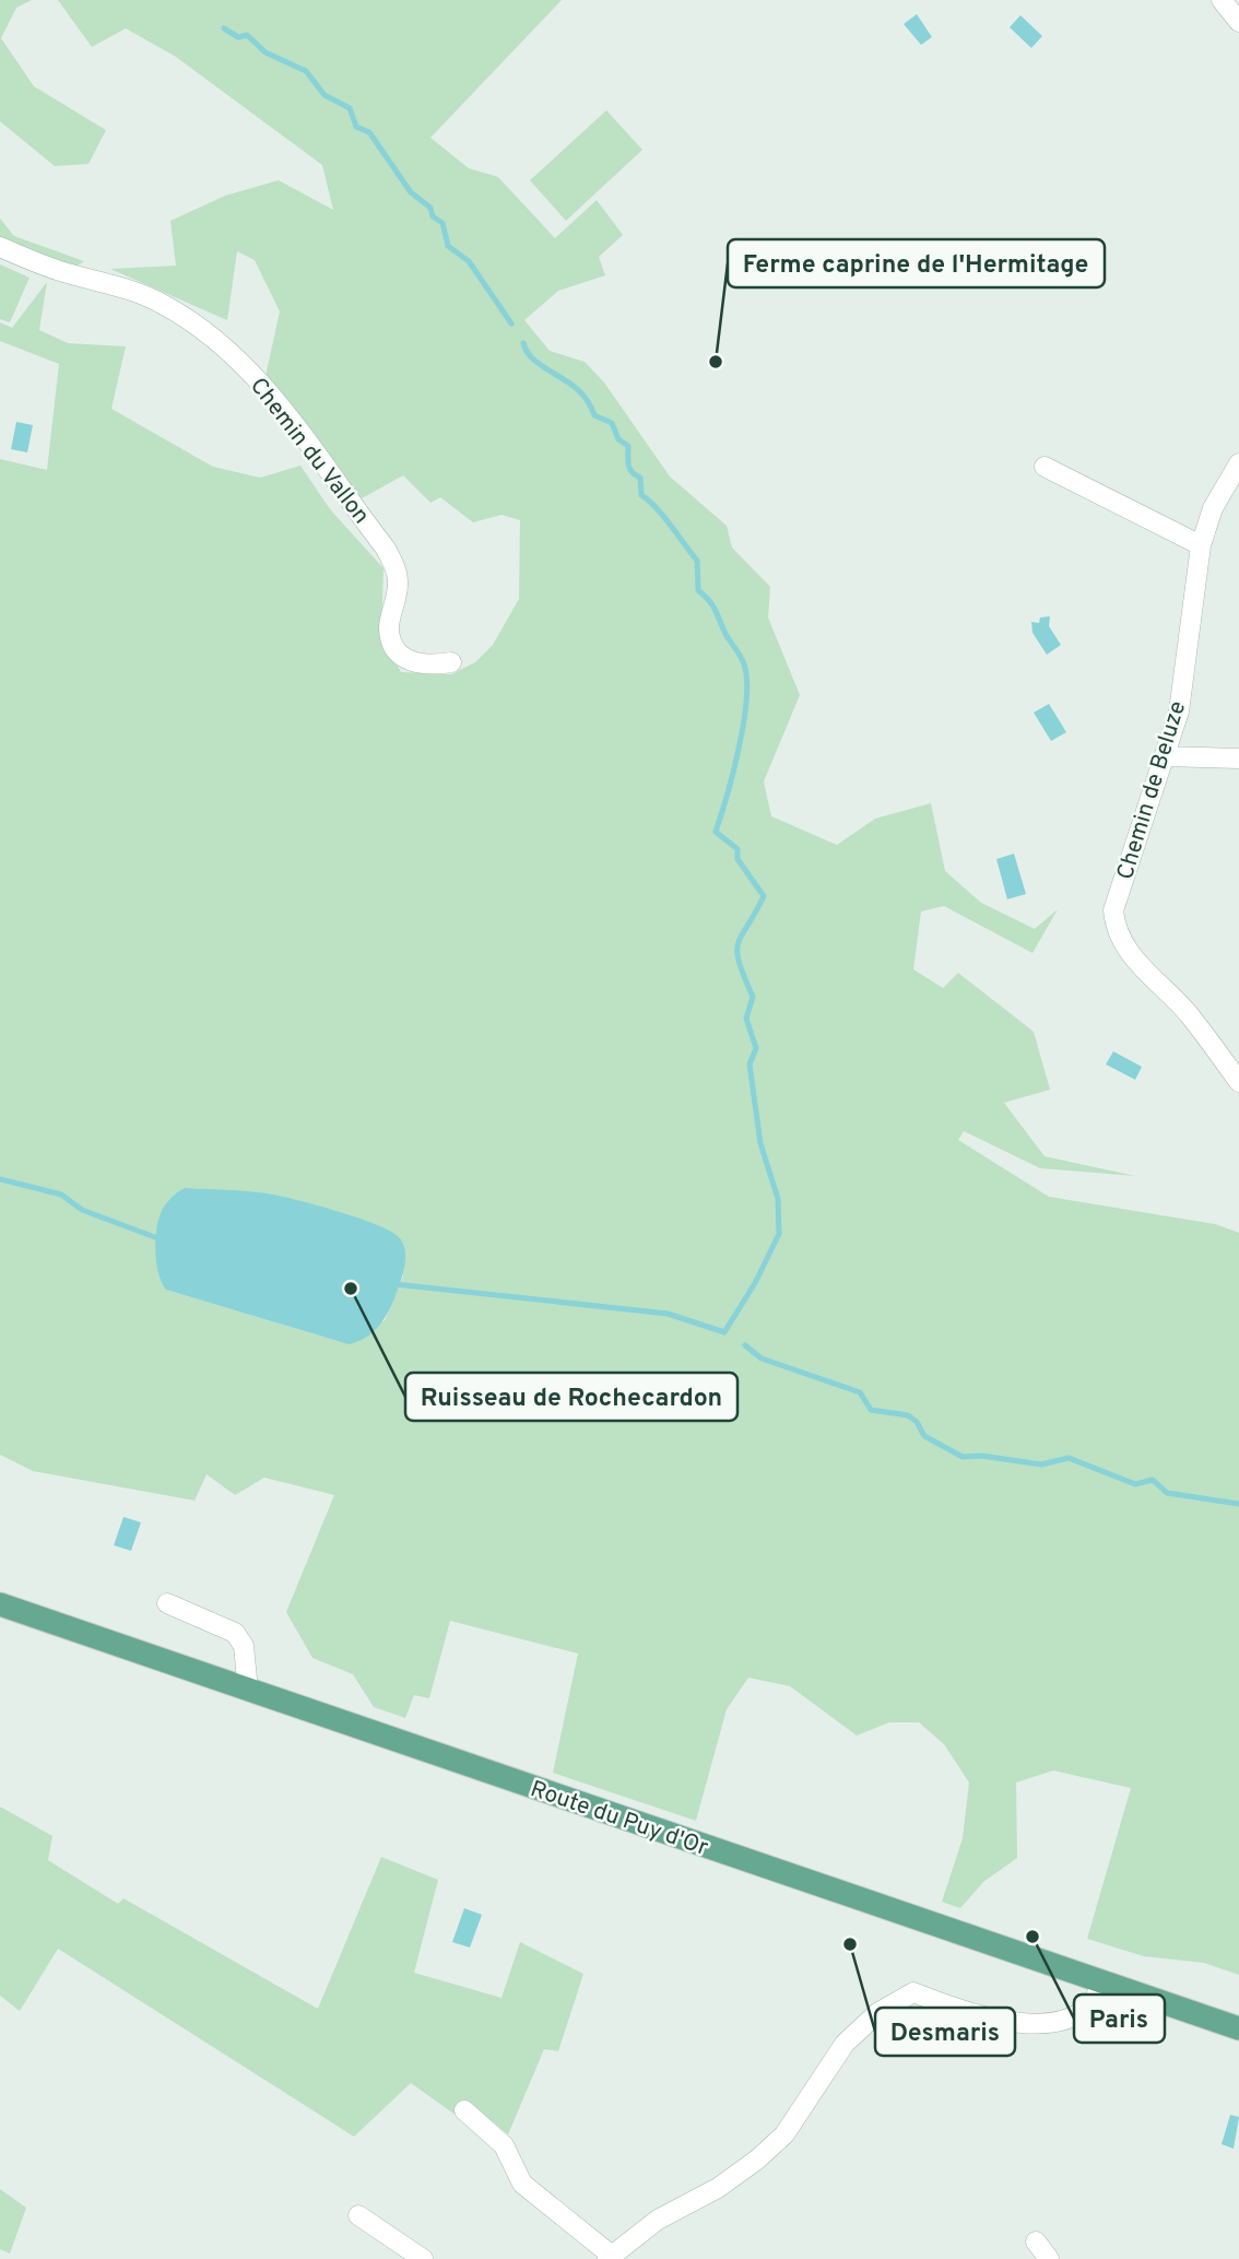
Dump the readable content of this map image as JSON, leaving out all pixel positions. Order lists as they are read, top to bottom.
{
  "streets": {
    "main road": ["Route du Puy d'Or"],
    "street": ["Chemin du Vallon", "Chemin de Beluze"]
  },
  "places": [
    "Ferme caprine de l'Hermitage",
    "Ruisseau de Rochecardon",
    "Paris",
    "Desmaris"
  ]
}
